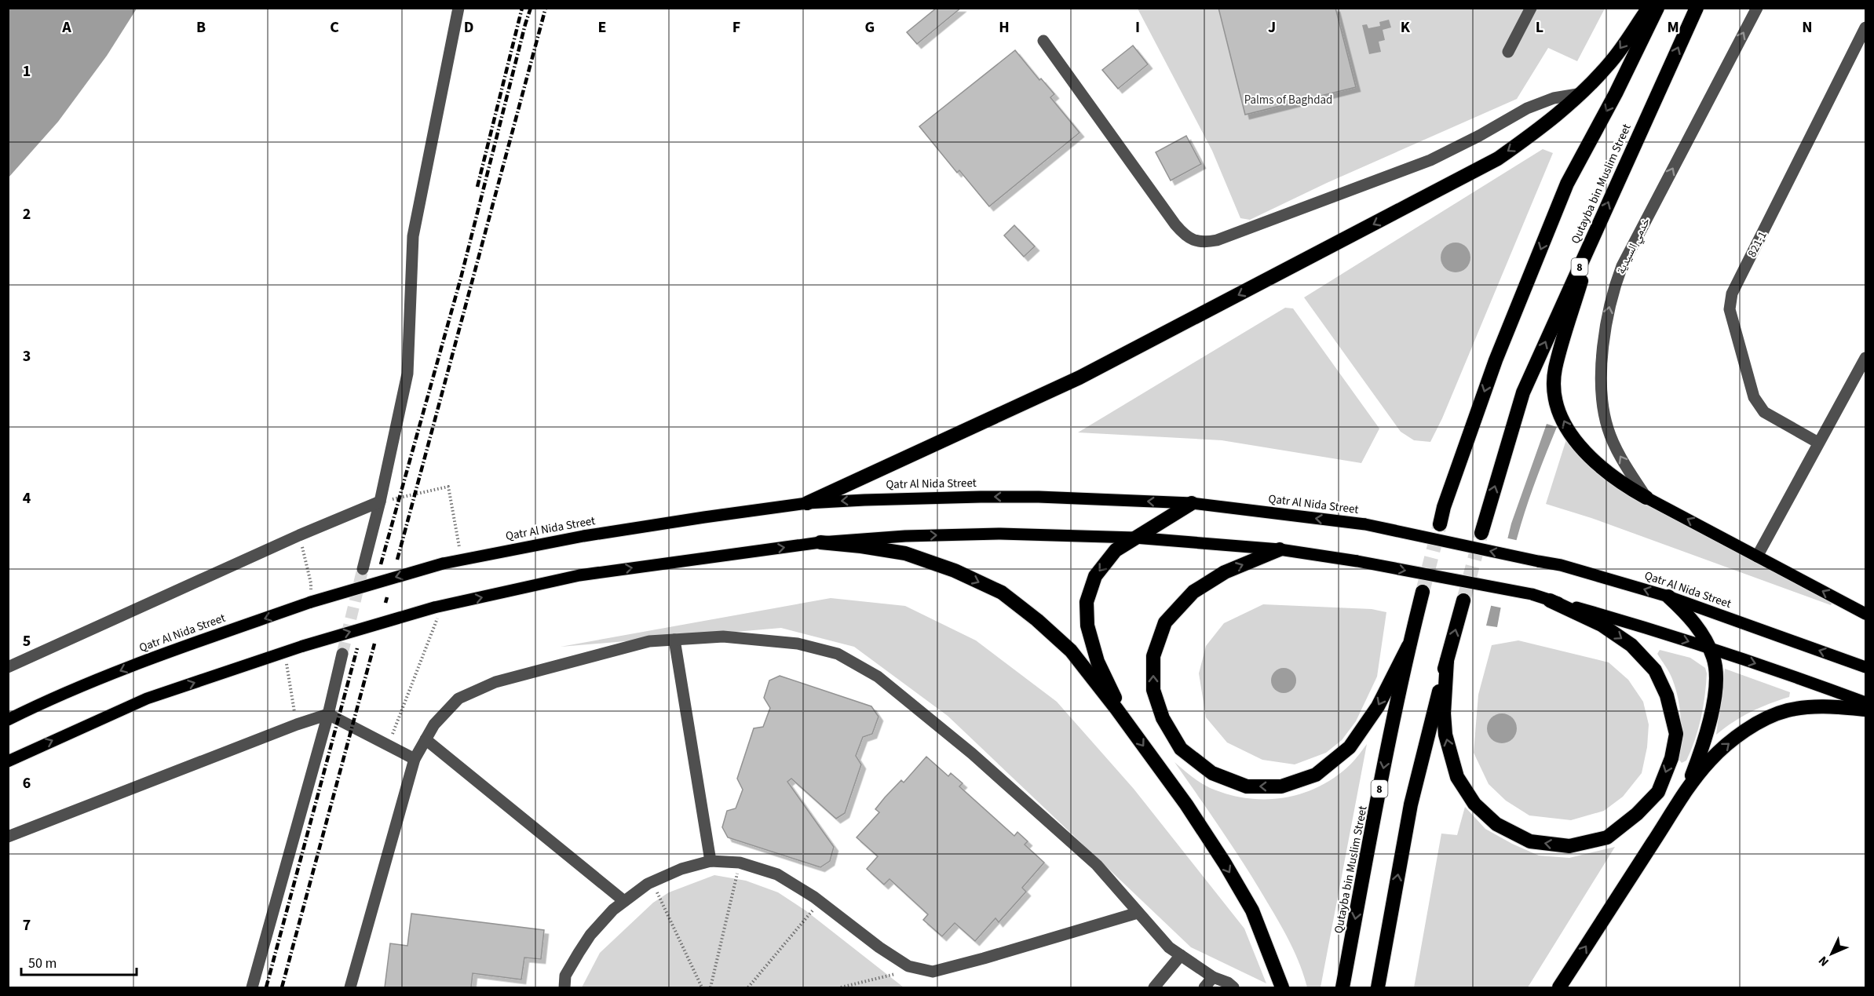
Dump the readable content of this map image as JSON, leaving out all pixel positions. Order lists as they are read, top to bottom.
{
  "streets": {
    "highway": ["Qutayba bin Muslim Street", "8"],
    "main road": ["Qatr Al Nida Street"],
    "street": ["821-1", "خدمي السيدية"]
  },
  "one_way": ["خدمي السيدية"],
  "parks": ["Palms of Baghdad"],
  "scale_bar": "50 m",
  "north": "bottom left",
  "grid": {
    "columns": [
      "A",
      "B",
      "C",
      "D",
      "E",
      "F",
      "G",
      "H",
      "I",
      "J",
      "K",
      "L",
      "M",
      "N"
    ],
    "rows": [
      "1",
      "2",
      "3",
      "4",
      "5",
      "6",
      "7"
    ]
  }
}
